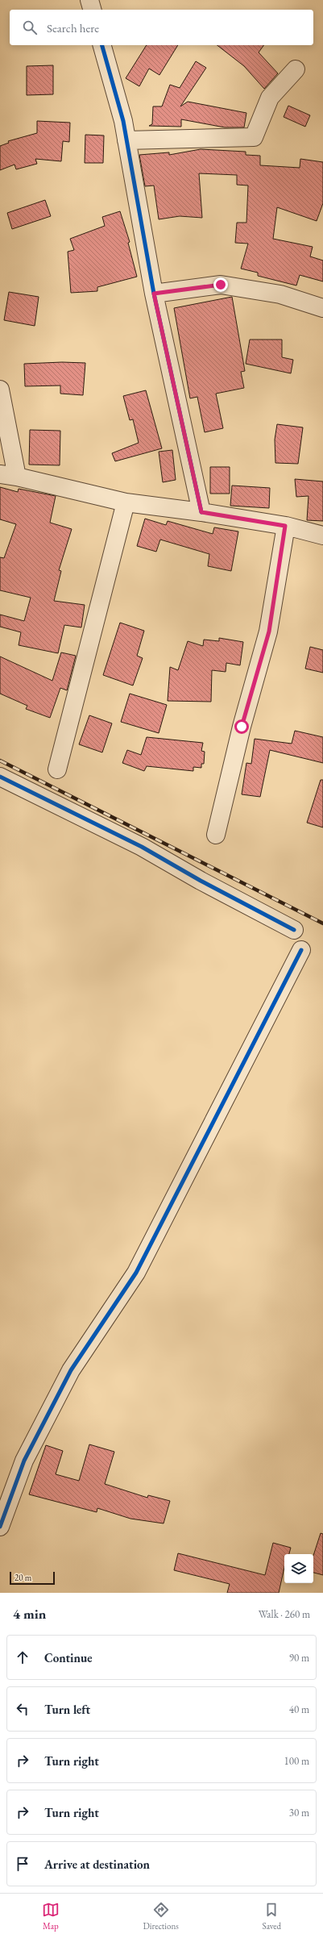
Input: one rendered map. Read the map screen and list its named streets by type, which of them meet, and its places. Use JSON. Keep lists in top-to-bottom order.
{
  "scale_bar": "20 m",
  "page": {
    "search": "Search here",
    "scale": "20 m",
    "heading": ["4 min", "Walk · 260 m"],
    "list": [
      ["Continue", "90 m"],
      ["Turn left", "40 m"],
      ["Turn right", "100 m"],
      ["Turn right", "30 m"],
      "Arrive at destination"
    ],
    "nav": ["Map", "Directions", "Saved"]
  }
}
